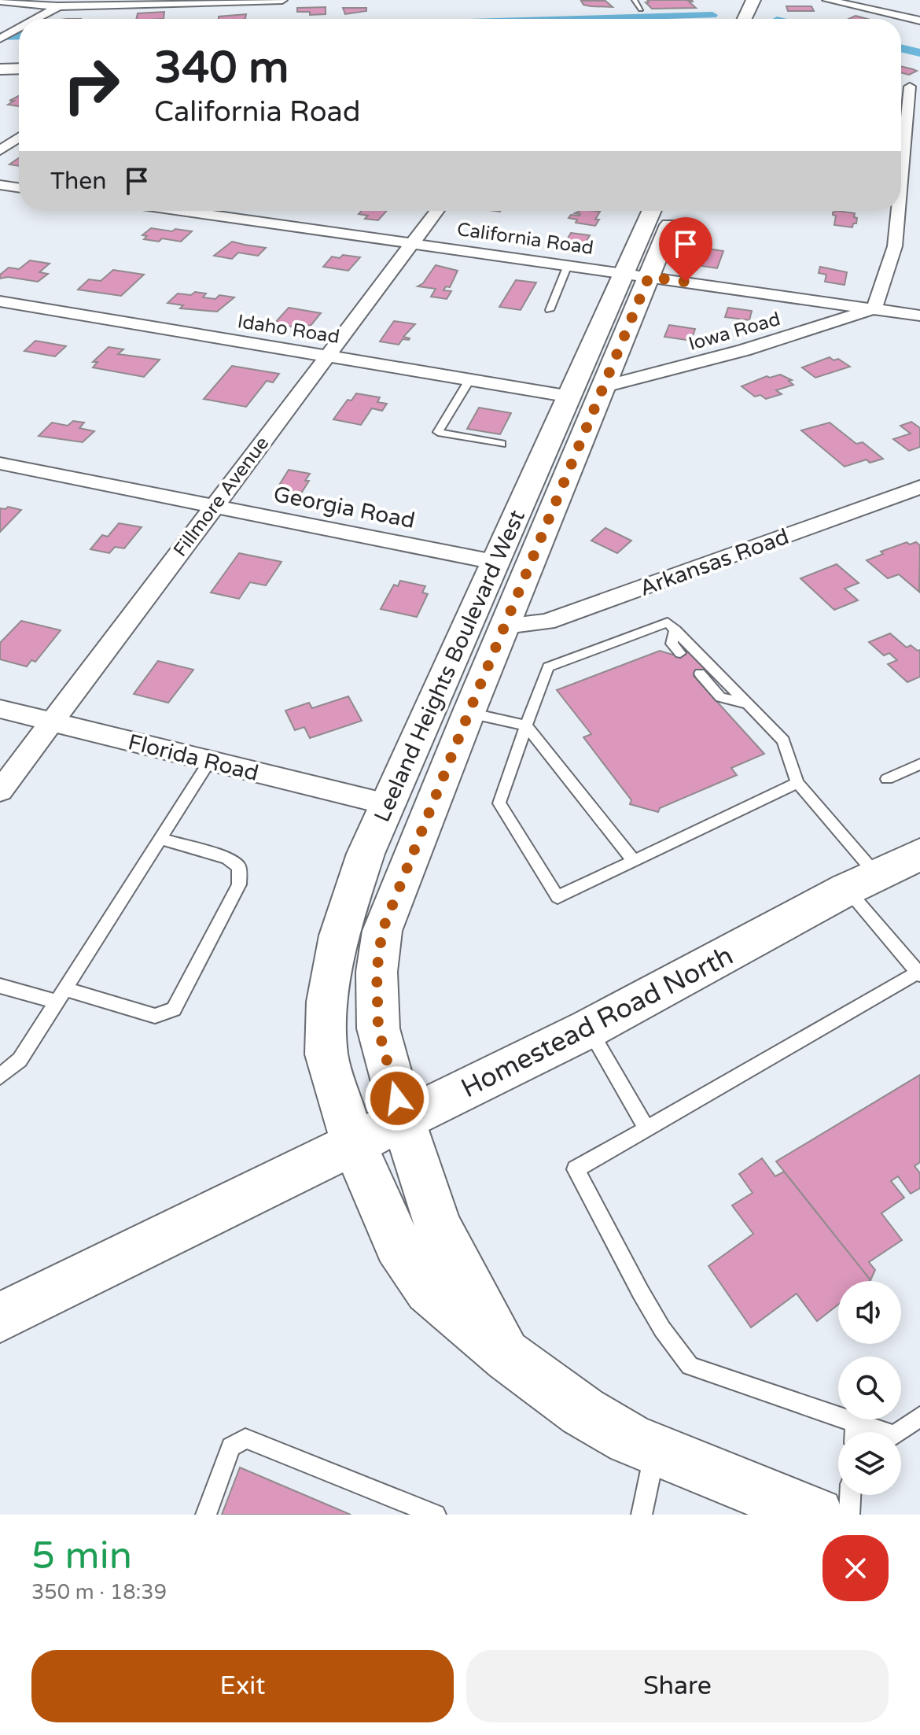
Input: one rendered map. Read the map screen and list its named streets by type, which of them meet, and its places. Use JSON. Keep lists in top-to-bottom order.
{
  "streets": {
    "main road": ["Leeland Heights Boulevard West", "Homestead Road North"],
    "street": [
      "California Road",
      "Idaho Road",
      "Iowa Road",
      "Fillmore Avenue",
      "Georgia Road",
      "Arkansas Road",
      "Florida Road"
    ]
  },
  "crossings": [
    ["California Road", "Iowa Road"],
    ["California Road", "Fillmore Avenue"],
    ["California Road", "Leeland Heights Boulevard West"],
    ["Idaho Road", "Fillmore Avenue"],
    ["Idaho Road", "Leeland Heights Boulevard West"],
    ["Iowa Road", "Leeland Heights Boulevard West"],
    ["Fillmore Avenue", "Georgia Road"],
    ["Fillmore Avenue", "Florida Road"],
    ["Georgia Road", "Leeland Heights Boulevard West"],
    ["Arkansas Road", "Leeland Heights Boulevard West"],
    ["Leeland Heights Boulevard West", "Florida Road"],
    ["Leeland Heights Boulevard West", "Homestead Road North"]
  ],
  "page": {
    "turn": ["340 m", "California Road"],
    "then": "Then",
    "heading": ["5 min", "350 m · 18:39"],
    "buttons": ["Exit", "Share"]
  }
}
